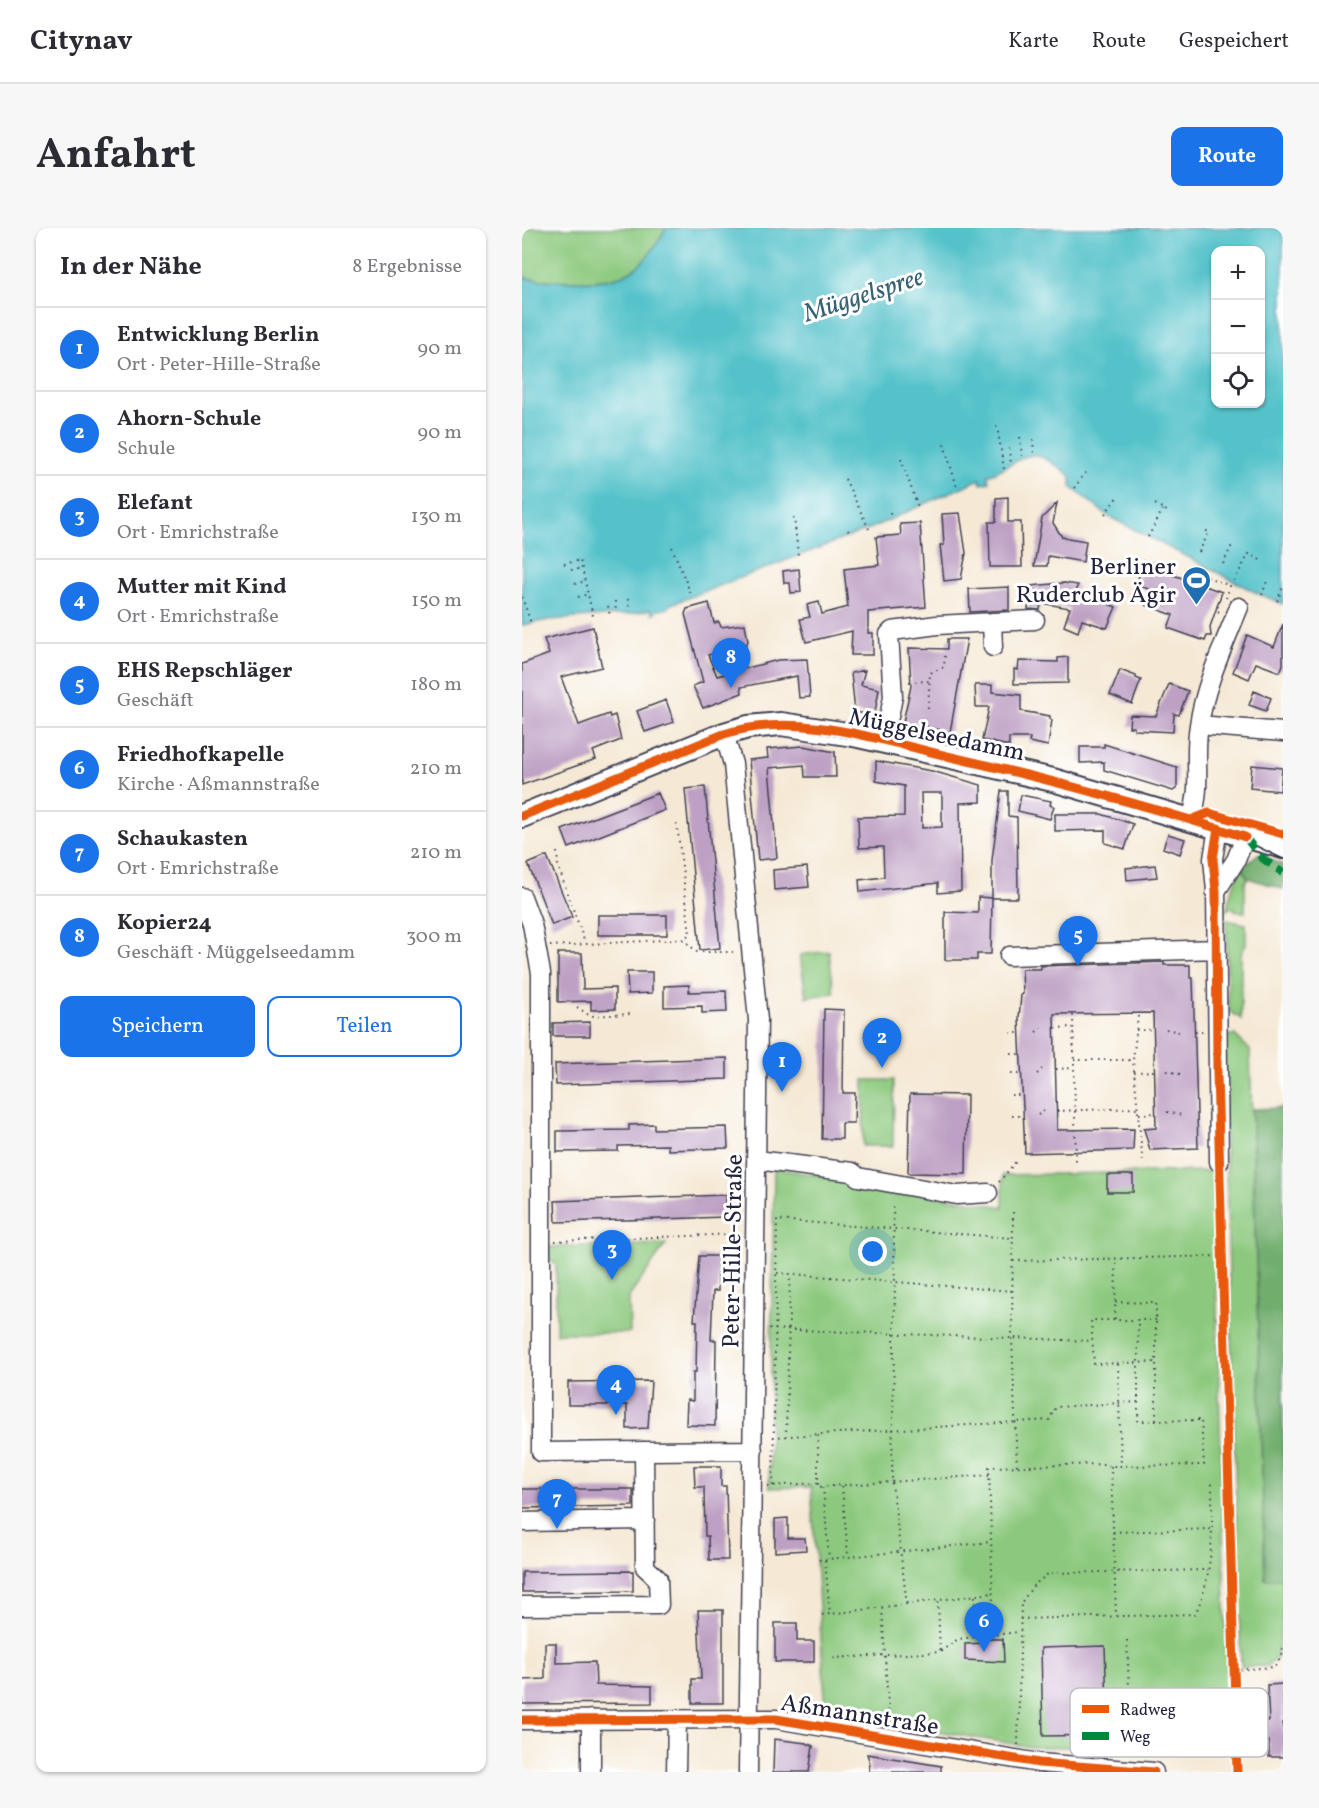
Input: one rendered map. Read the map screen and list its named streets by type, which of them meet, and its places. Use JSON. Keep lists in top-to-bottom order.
{
  "streets": {
    "main road": ["Müggelseedamm"],
    "street": ["Peter-Hille-Straße", "Aßmannstraße"]
  },
  "crossings": [
    ["Müggelseedamm", "Peter-Hille-Straße"],
    ["Peter-Hille-Straße", "Aßmannstraße"]
  ],
  "water": ["Müggelspree"],
  "places": {
    "sports": ["Berliner Ruderclub Ägir"]
  },
  "legend": ["Radweg", "Weg"],
  "page": {
    "header": "Citynav",
    "nav": ["Karte", "Route", "Gespeichert"],
    "title": "Anfahrt",
    "buttons": [
      "Route",
      ["Speichern", "Teilen"]
    ],
    "heading": ["In der Nähe", "8 Ergebnisse"],
    "map_buttons": ["+", "−"],
    "list": [
      {
        "mark": "1",
        "name": "Entwicklung Berlin",
        "note": "Ort · Peter-Hille-Straße",
        "value": "90 m"
      },
      {
        "mark": "2",
        "name": "Ahorn-Schule",
        "note": "Schule",
        "value": "90 m"
      },
      {
        "mark": "3",
        "name": "Elefant",
        "note": "Ort · Emrichstraße",
        "value": "130 m"
      },
      {
        "mark": "4",
        "name": "Mutter mit Kind",
        "note": "Ort · Emrichstraße",
        "value": "150 m"
      },
      {
        "mark": "5",
        "name": "EHS Repschläger",
        "note": "Geschäft",
        "value": "180 m"
      },
      {
        "mark": "6",
        "name": "Friedhofkapelle",
        "note": "Kirche · Aßmannstraße",
        "value": "210 m"
      },
      {
        "mark": "7",
        "name": "Schaukasten",
        "note": "Ort · Emrichstraße",
        "value": "210 m"
      },
      {
        "mark": "8",
        "name": "Kopier24",
        "note": "Geschäft · Müggelseedamm",
        "value": "300 m"
      }
    ],
    "pins": [
      "8",
      "5",
      "2",
      "1",
      "3",
      "4",
      "7",
      "6"
    ]
  }
}
